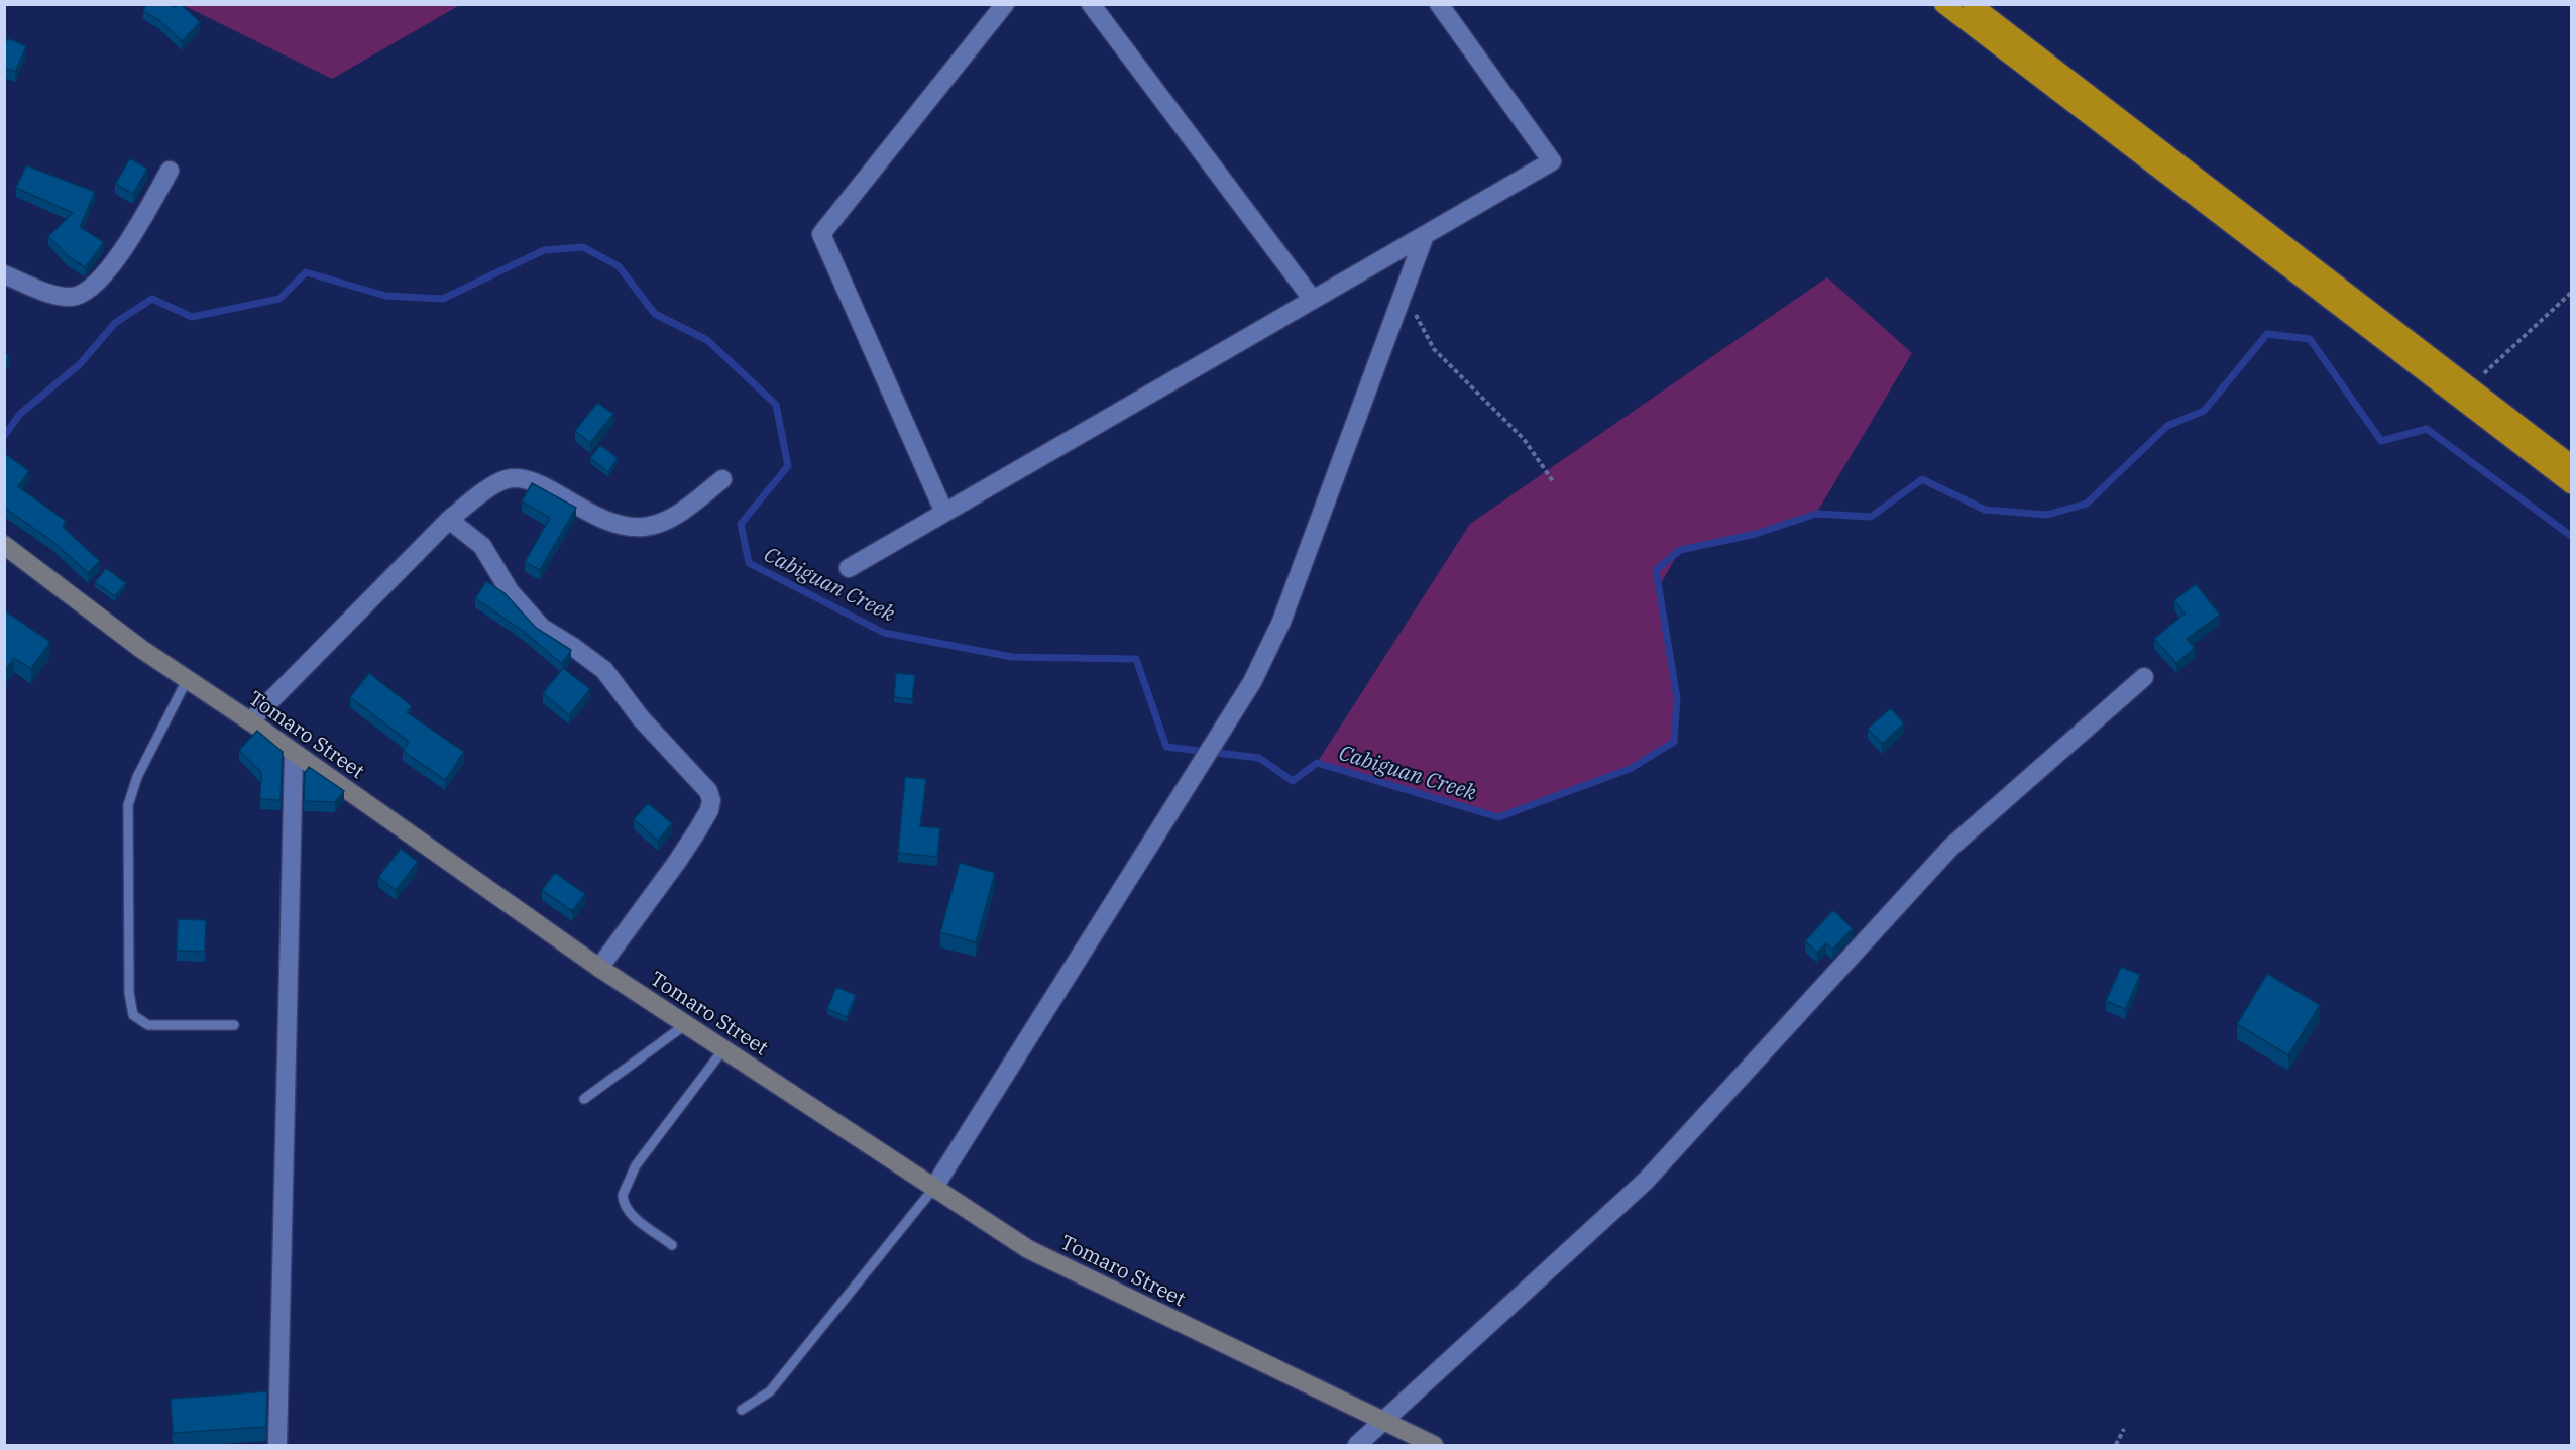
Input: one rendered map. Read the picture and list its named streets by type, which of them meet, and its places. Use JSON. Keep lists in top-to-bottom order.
{
  "streets": {
    "street": ["Tomaro Street"]
  },
  "water": ["Cabiguan Creek"]
}
